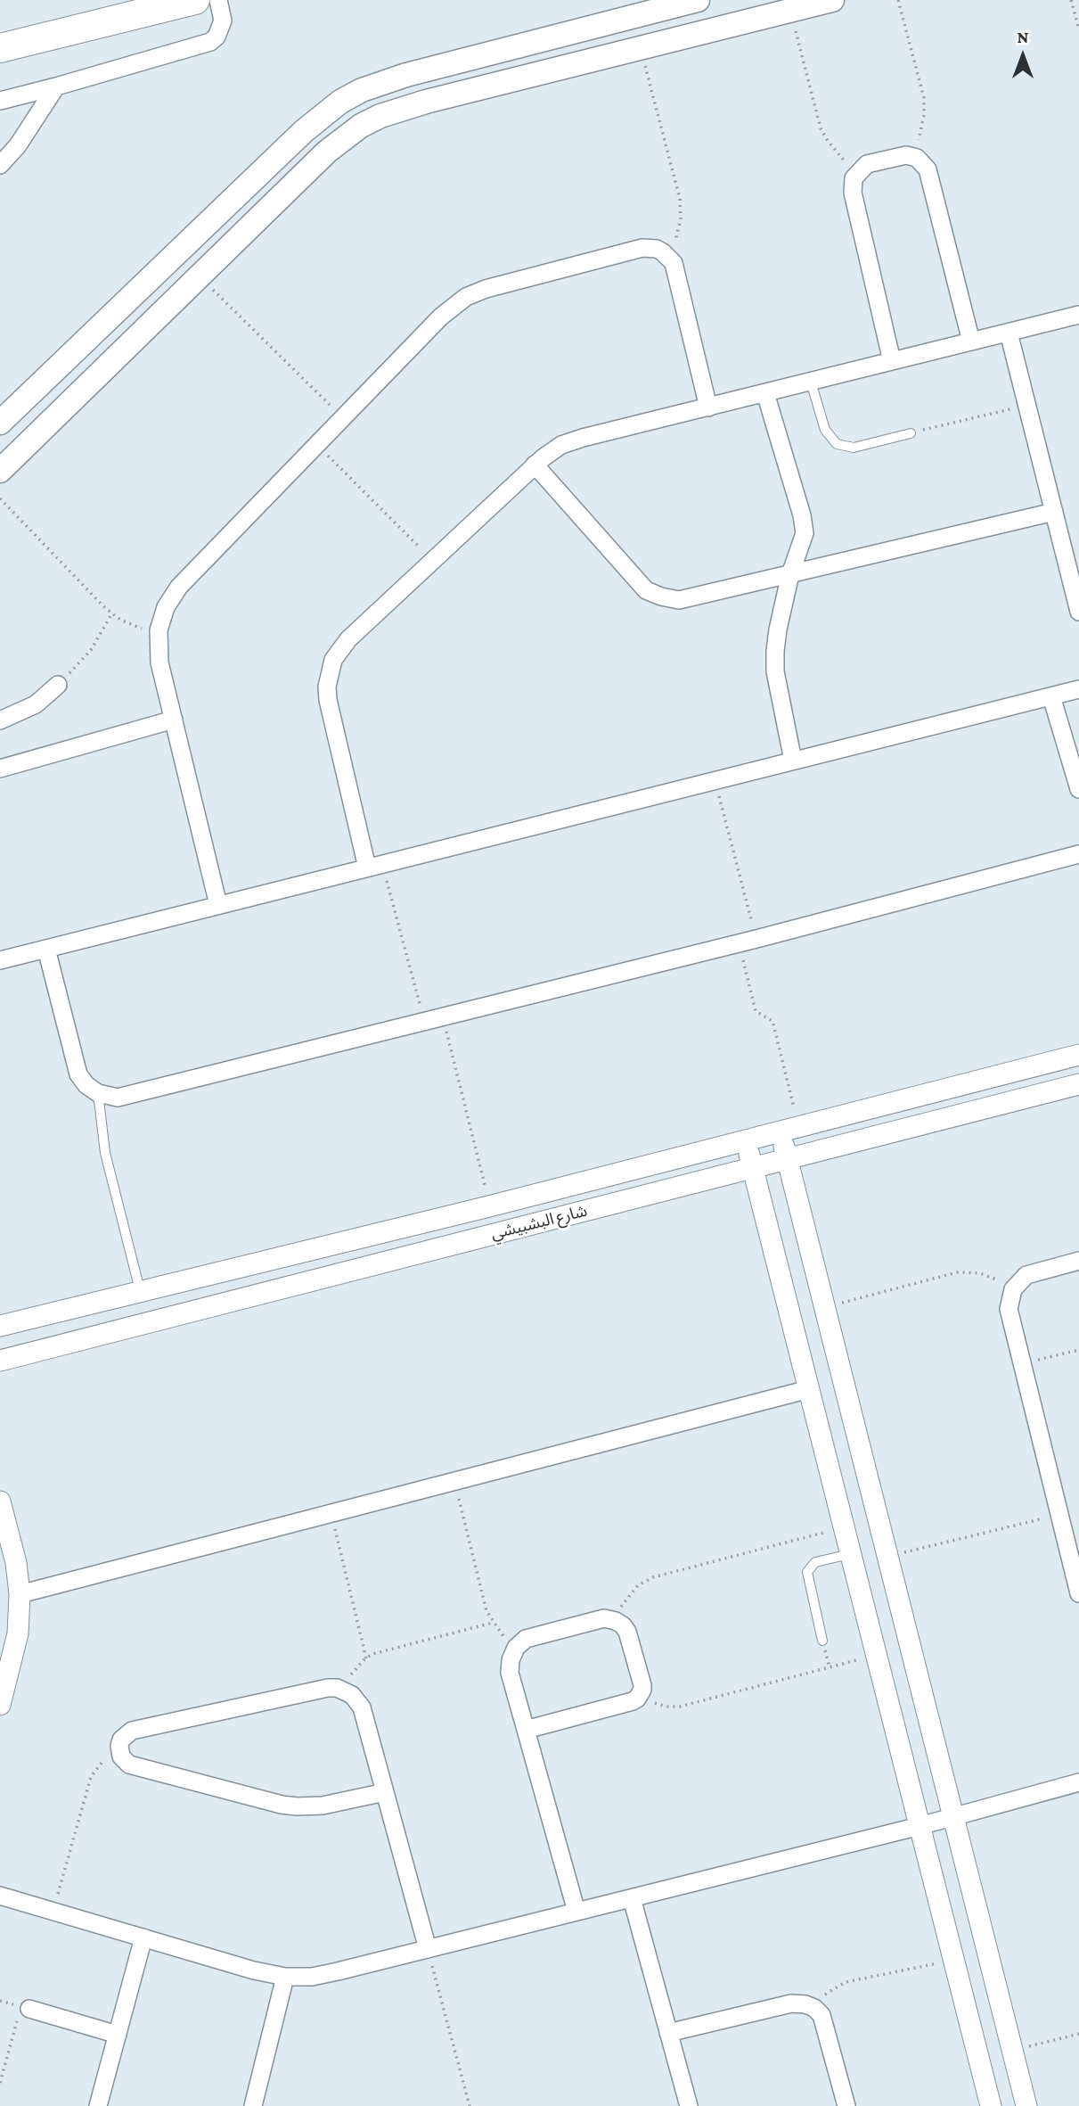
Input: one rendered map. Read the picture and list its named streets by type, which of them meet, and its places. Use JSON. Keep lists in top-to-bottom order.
{
  "streets": {
    "street": ["شارع البشبيشي"]
  },
  "north": "top"
}
